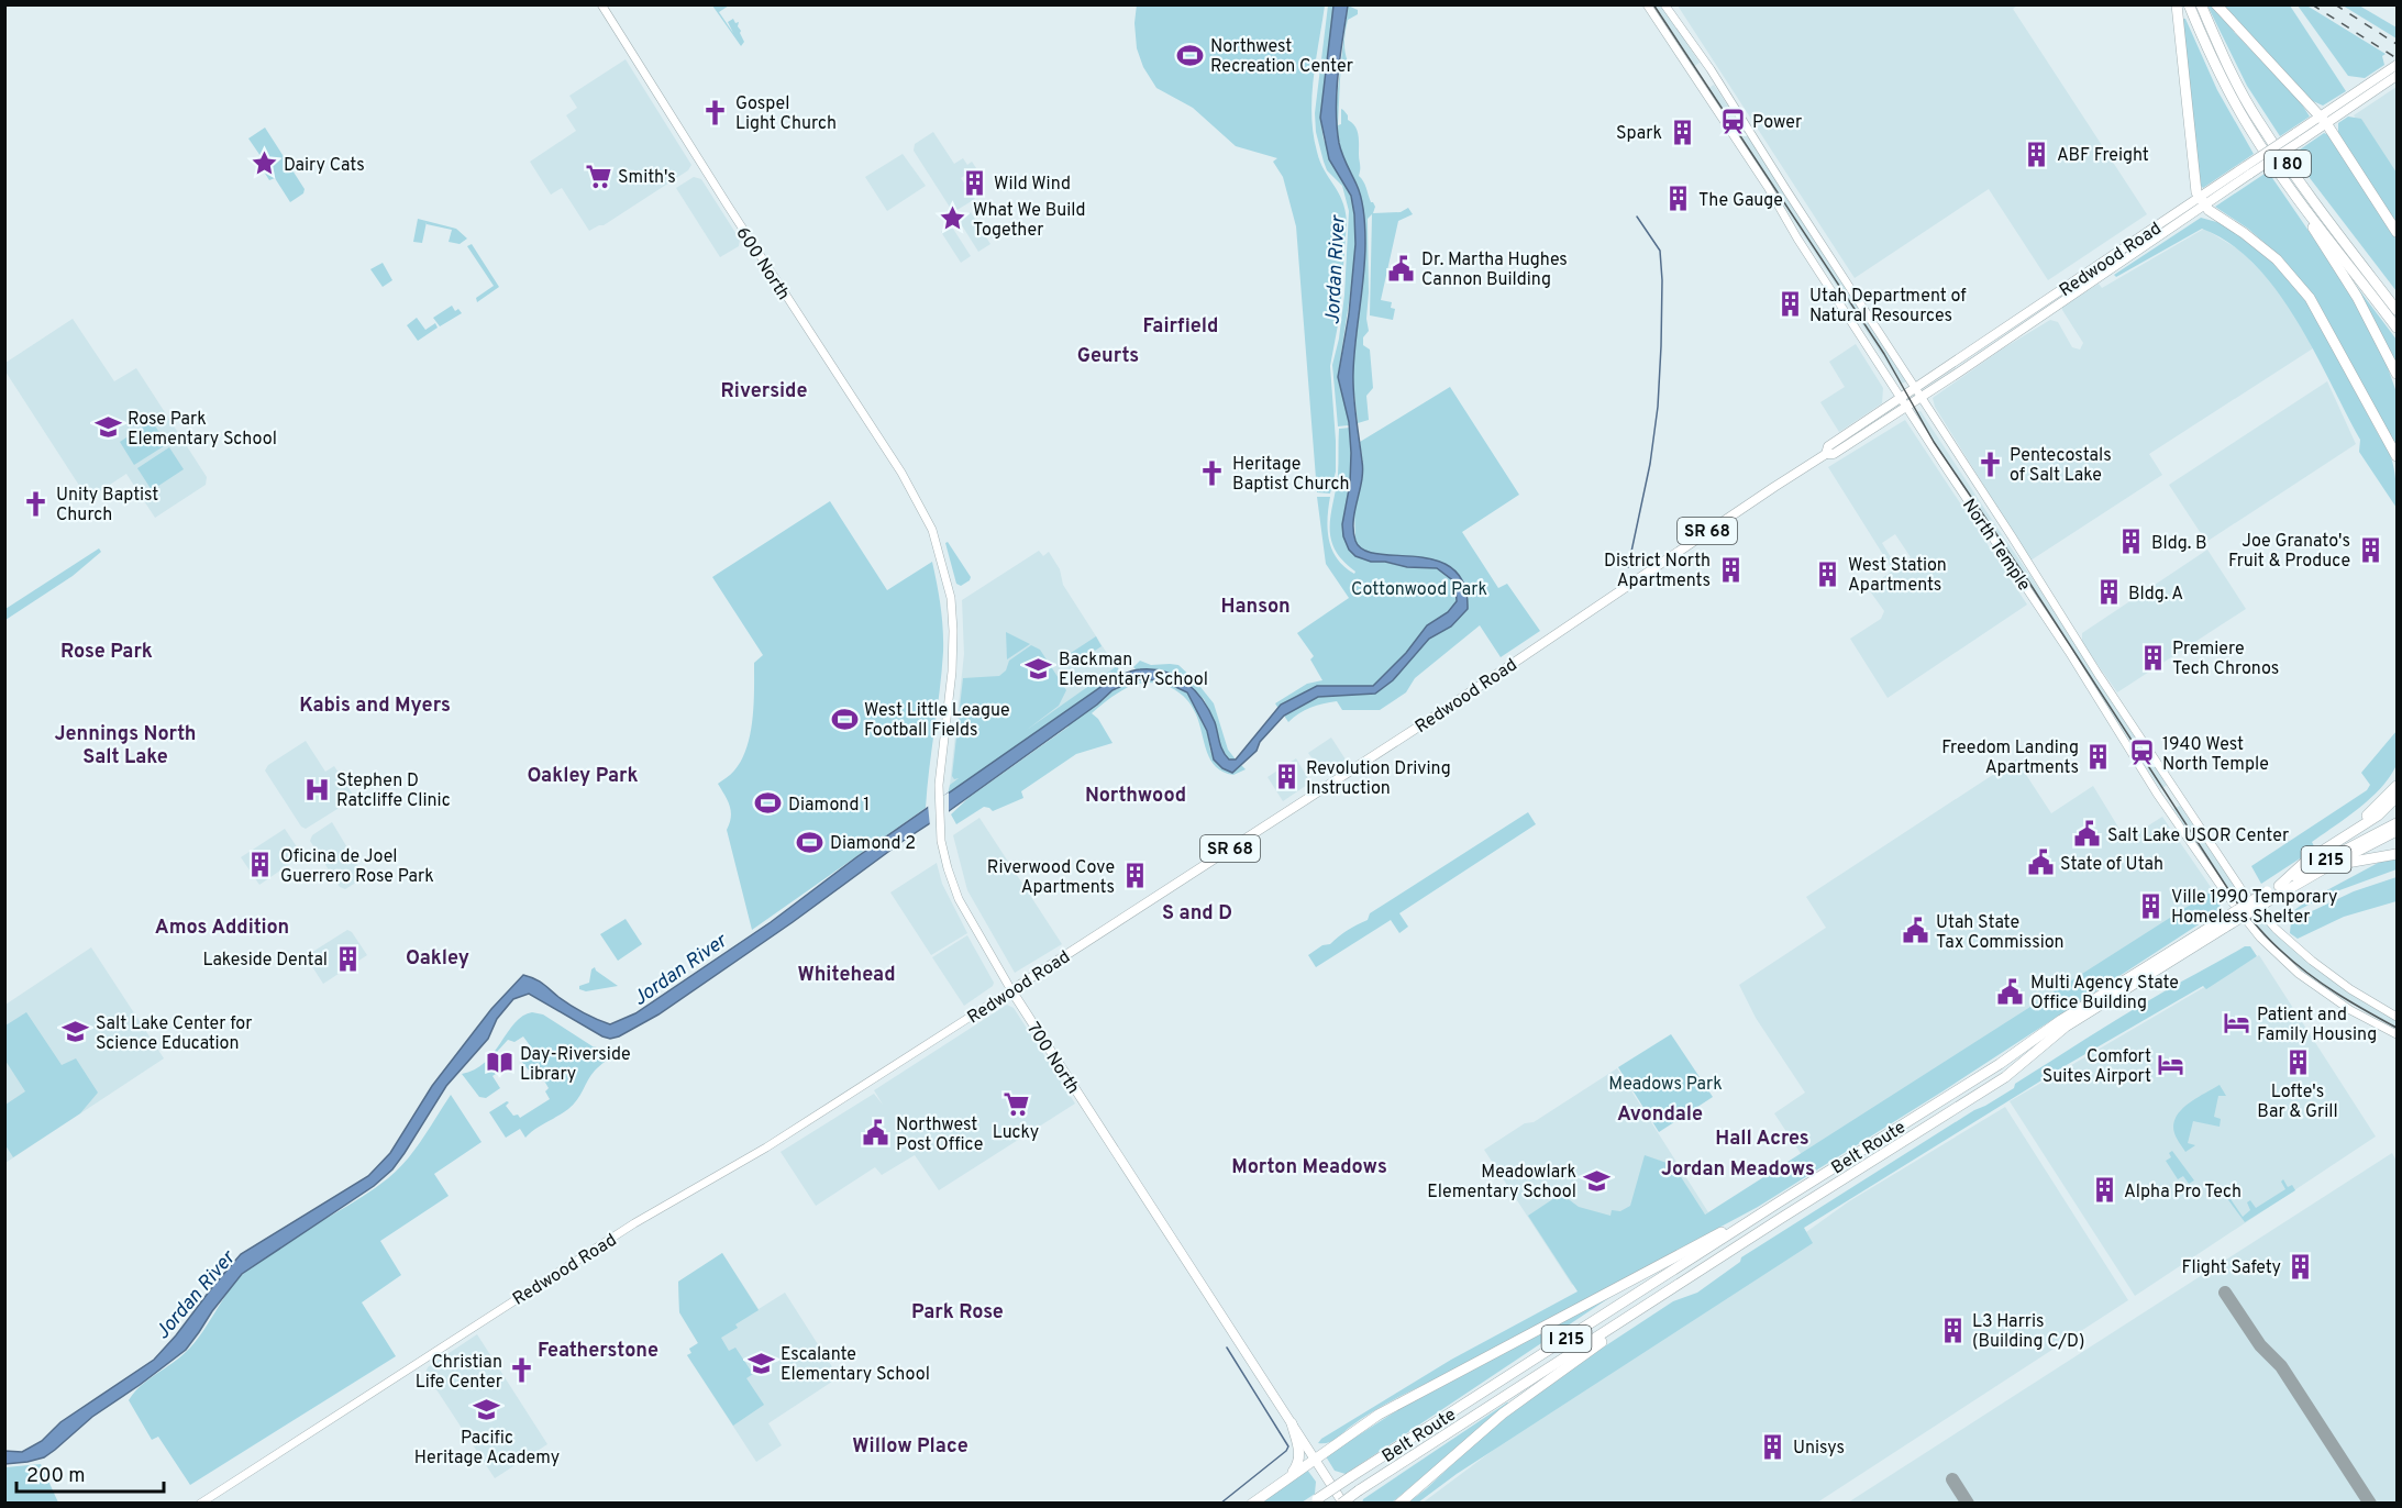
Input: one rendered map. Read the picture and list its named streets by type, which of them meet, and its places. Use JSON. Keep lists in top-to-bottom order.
{
  "streets": {
    "highway": ["I 80", "I 215", "Belt Route"],
    "main road": [
      "Redwood Road",
      "600 North",
      "SR 68",
      "North Temple",
      "700 North"
    ]
  },
  "crossings": [
    ["Redwood Road", "North Temple"],
    ["Redwood Road", "700 North"],
    ["600 North", "700 North"],
    ["700 North", "Belt Route"]
  ],
  "districts": [
    "Fairfield",
    "Geurts",
    "Riverside",
    "Hanson",
    "Rose Park",
    "Kabis and Myers",
    "Jennings North Salt Lake",
    "Oakley Park",
    "Northwood",
    "S and D",
    "Amos Addition",
    "Oakley",
    "Whitehead",
    "Avondale",
    "Hall Acres",
    "Morton Meadows",
    "Jordan Meadows",
    "Park Rose",
    "Featherstone",
    "Willow Place"
  ],
  "water": ["Jordan River"],
  "parks": ["Cottonwood Park", "Meadows Park"],
  "places": {
    "sports": [
      "Northwest Recreation Center",
      "West Little League Football Fields",
      "Diamond 1",
      "Diamond 2"
    ],
    "church": [
      "Gospel Light Church",
      "Pentecostals of Salt Lake",
      "Heritage Baptist Church",
      "Unity Baptist Church",
      "Christian Life Center"
    ],
    "station": ["Power", "1940 West North Temple"],
    "building": [
      "Spark",
      "ABF Freight",
      "Wild Wind",
      "The Gauge",
      "Utah Department of Natural Resources",
      "Bldg. B",
      "Joe Granato's Fruit & Produce",
      "District North Apartments",
      "West Station Apartments",
      "Bldg. A",
      "Premiere Tech Chronos",
      "Freedom Landing Apartments",
      "Revolution Driving Instruction",
      "Oficina de Joel Guerrero Rose Park",
      "Riverwood Cove Apartments",
      "Ville 1990 Temporary Homeless Shelter",
      "Lakeside Dental",
      "Lofte's Bar & Grill",
      "Alpha Pro Tech",
      "Flight Safety",
      "L3 Harris (Building C/D)",
      "Unisys"
    ],
    "place": ["Dairy Cats", "What We Build Together"],
    "supermarket": ["Smith's", "Lucky"],
    "public building": [
      "Dr. Martha Hughes Cannon Building",
      "Salt Lake USOR Center",
      "State of Utah",
      "Utah State Tax Commission",
      "Multi Agency State Office Building",
      "Northwest Post Office"
    ],
    "school or university": [
      "Rose Park Elementary School",
      "Backman Elementary School",
      "Salt Lake Center for Science Education",
      "Meadowlark Elementary School",
      "Escalante Elementary School",
      "Pacific Heritage Academy"
    ],
    "hospital": ["Stephen D Ratcliffe Clinic"],
    "hotel": ["Patient and Family Housing", "Comfort Suites Airport"],
    "library": ["Day-Riverside Library"]
  },
  "scale_bar": "200 m"
}
